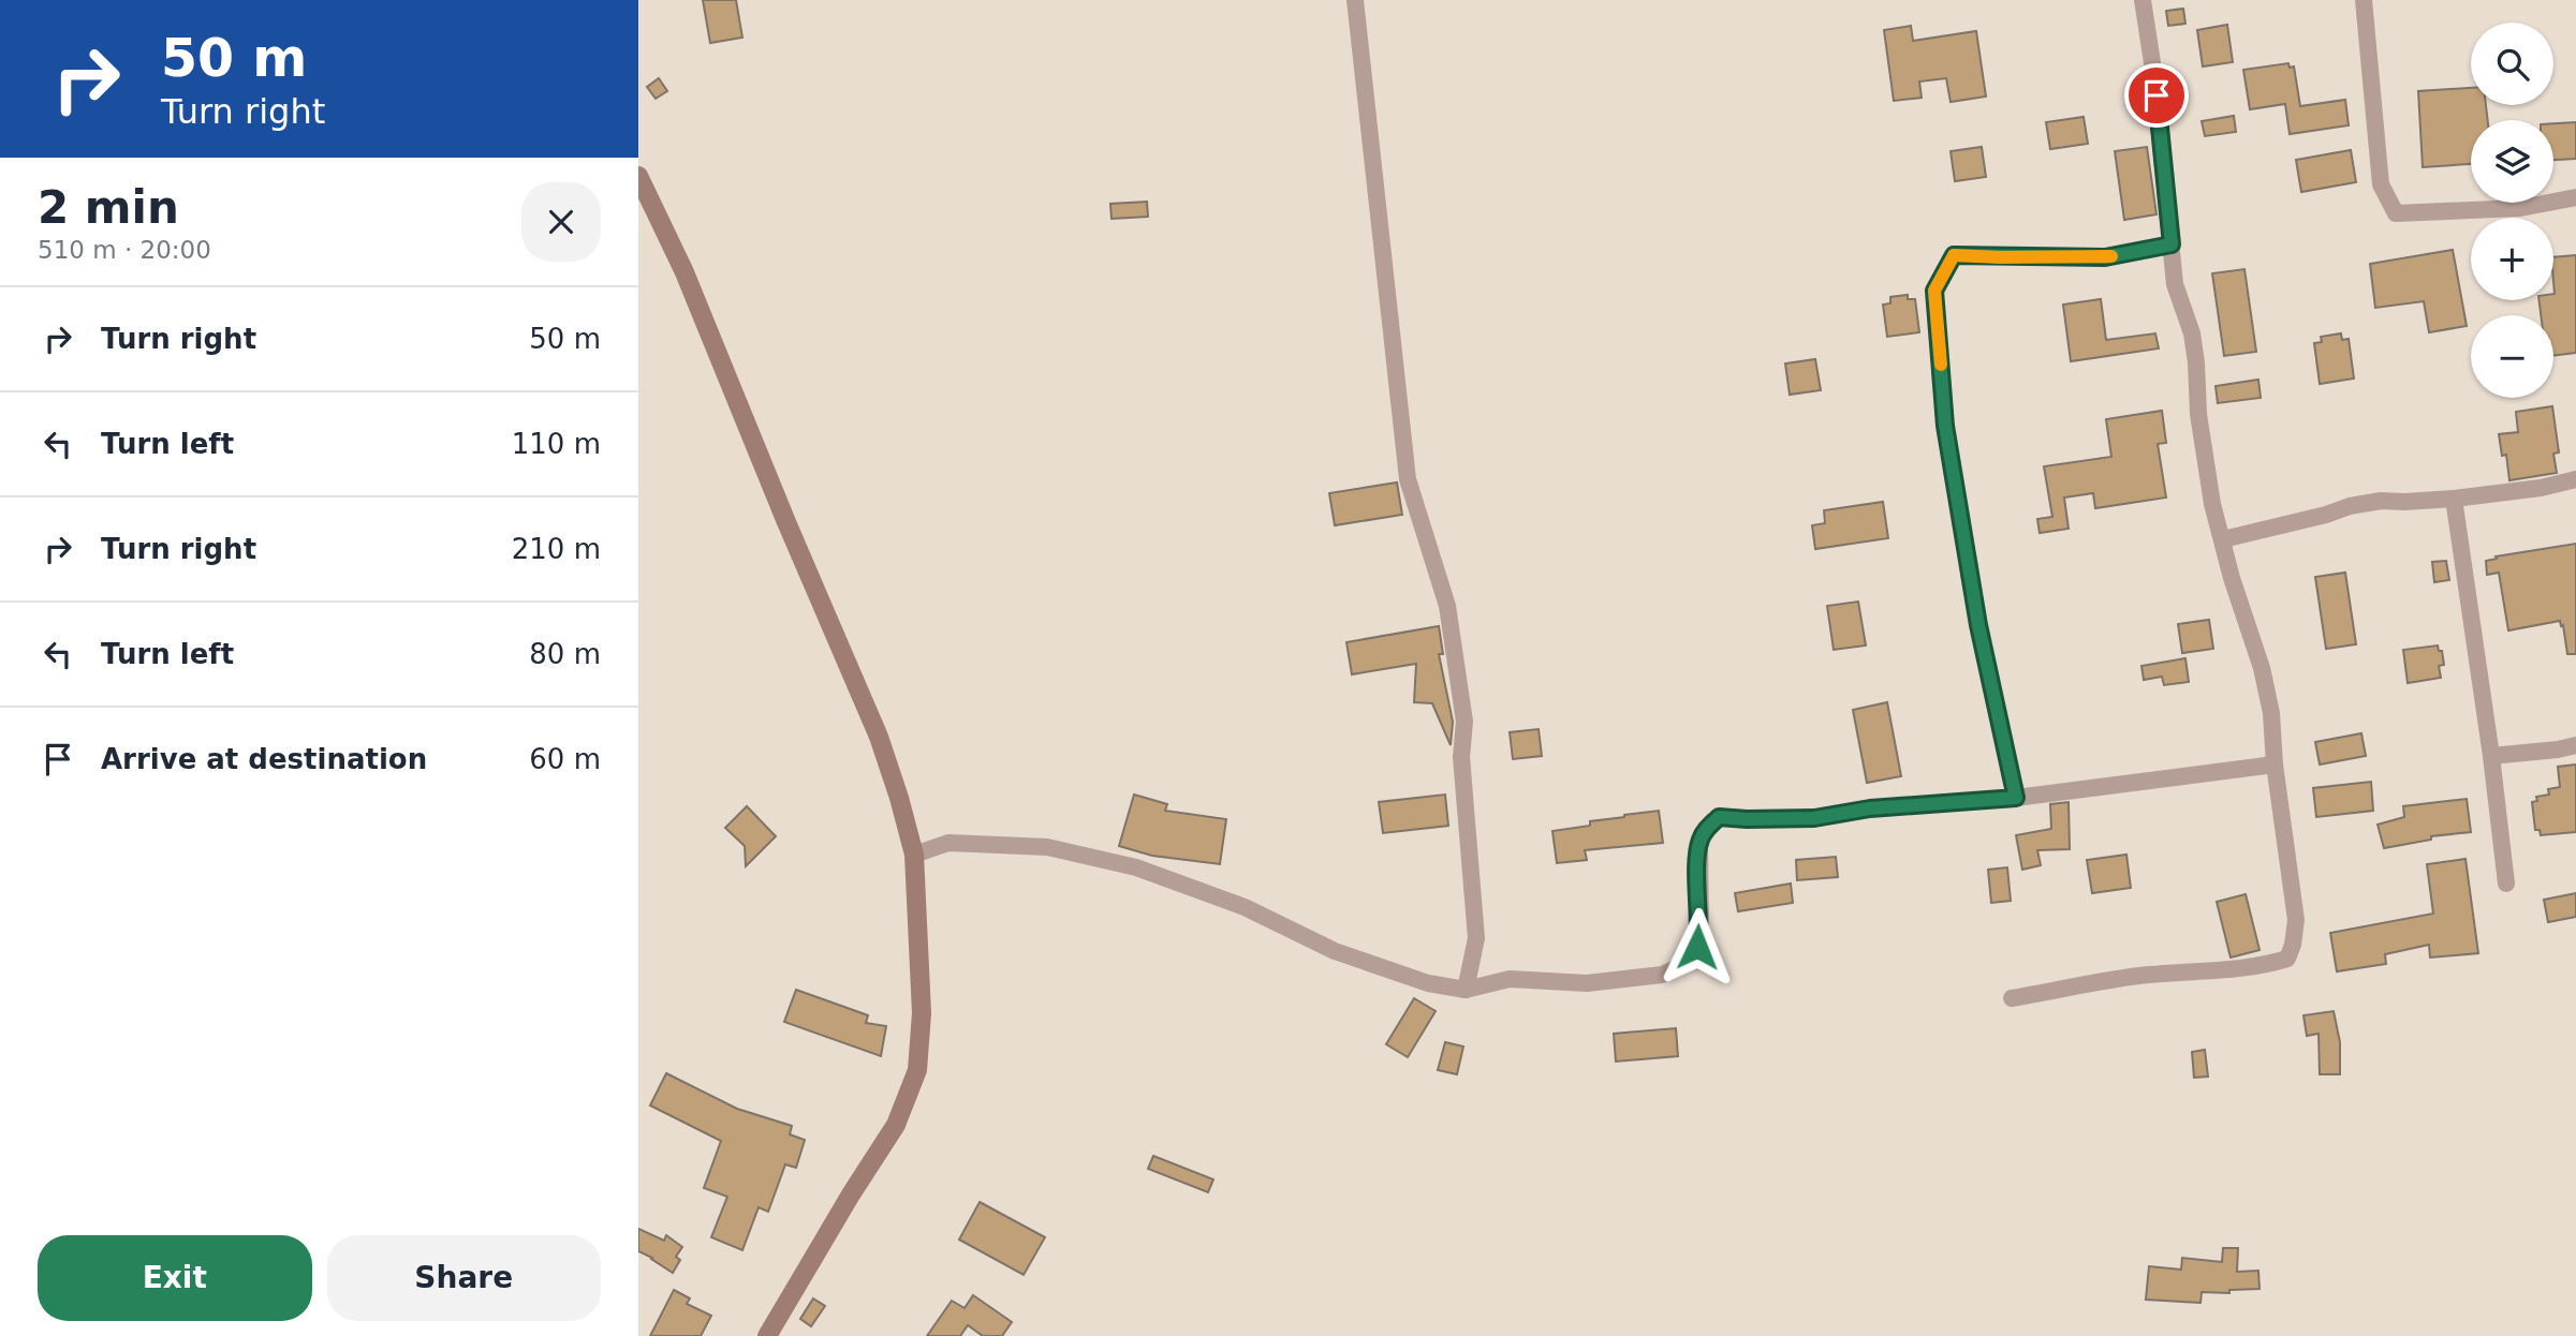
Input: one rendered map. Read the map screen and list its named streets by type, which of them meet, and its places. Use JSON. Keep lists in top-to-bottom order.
{
  "page": {
    "turn": ["50 m", "Turn right"],
    "map_buttons": ["+", "−"],
    "heading": ["2 min", "510 m · 20:00"],
    "list": [
      {
        "name": "Turn right",
        "value": "50 m"
      },
      {
        "name": "Turn left",
        "value": "110 m"
      },
      {
        "name": "Turn right",
        "value": "210 m"
      },
      {
        "name": "Turn left",
        "value": "80 m"
      },
      {
        "name": "Arrive at destination",
        "value": "60 m"
      }
    ],
    "buttons": ["Exit", "Share"]
  }
}
